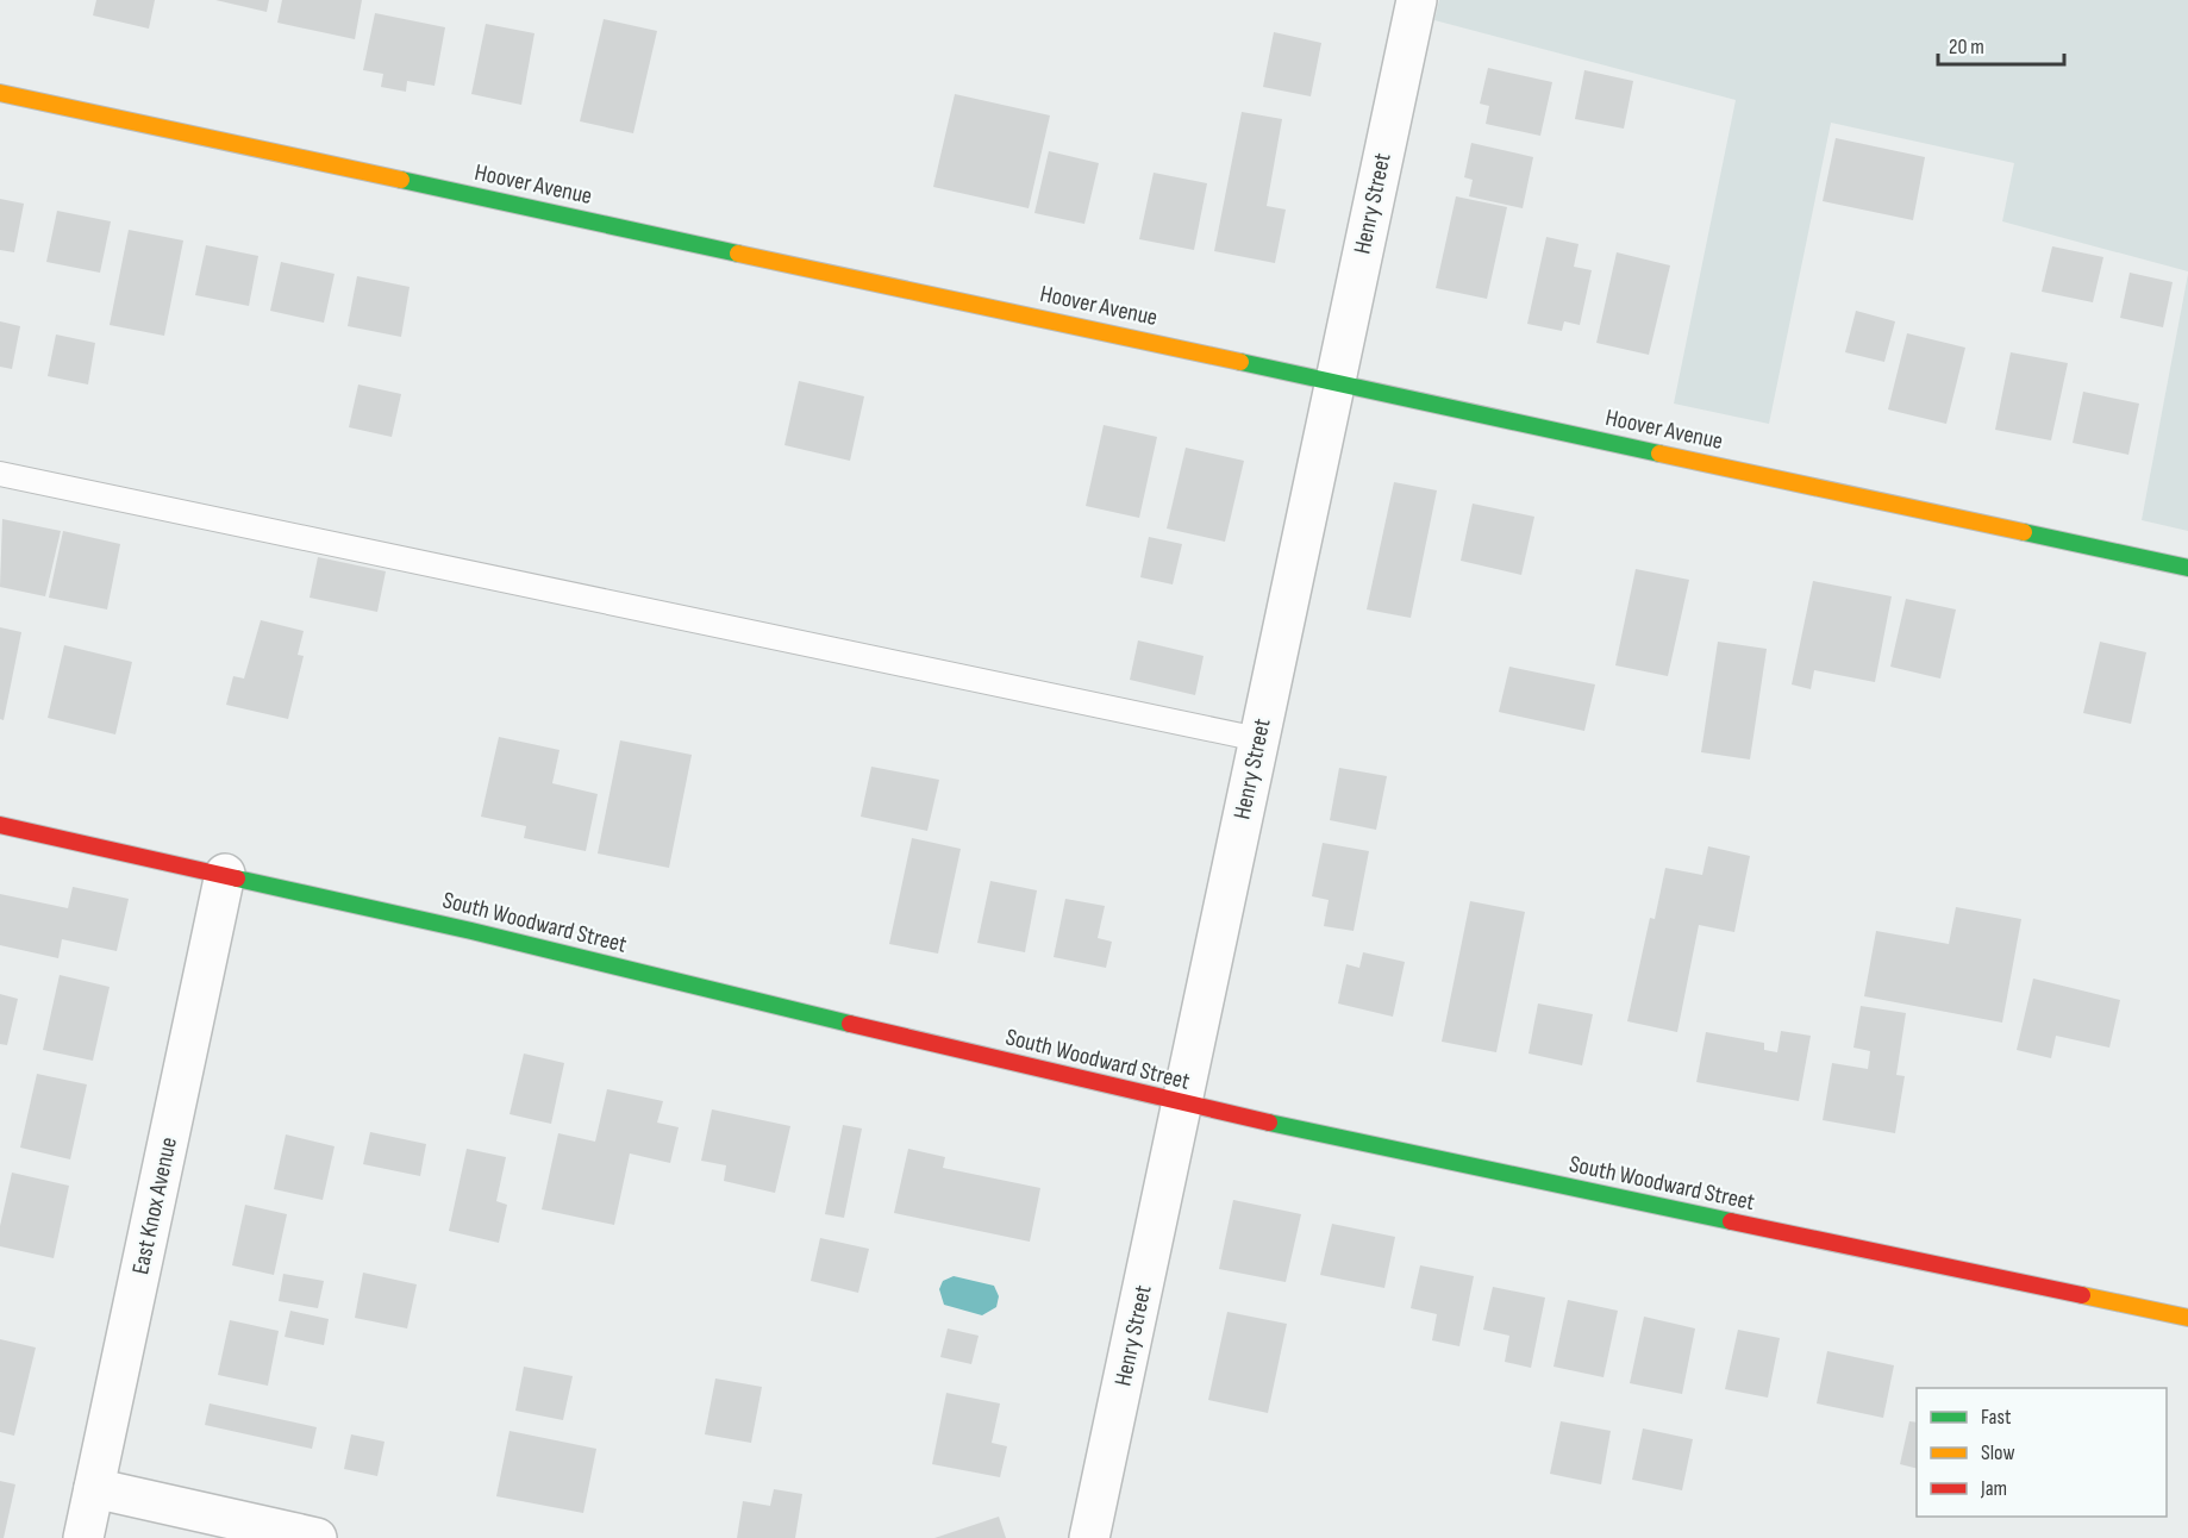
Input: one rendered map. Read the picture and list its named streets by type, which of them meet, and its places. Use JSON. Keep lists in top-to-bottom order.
{
  "streets": {
    "street": [
      "Hoover Avenue",
      "Henry Street",
      "South Woodward Street",
      "East Knox Avenue"
    ]
  },
  "crossings": [
    ["Hoover Avenue", "Henry Street"],
    ["Henry Street", "South Woodward Street"],
    ["South Woodward Street", "East Knox Avenue"]
  ],
  "legend": ["Fast", "Slow", "Jam"],
  "scale_bar": "20 m"
}
